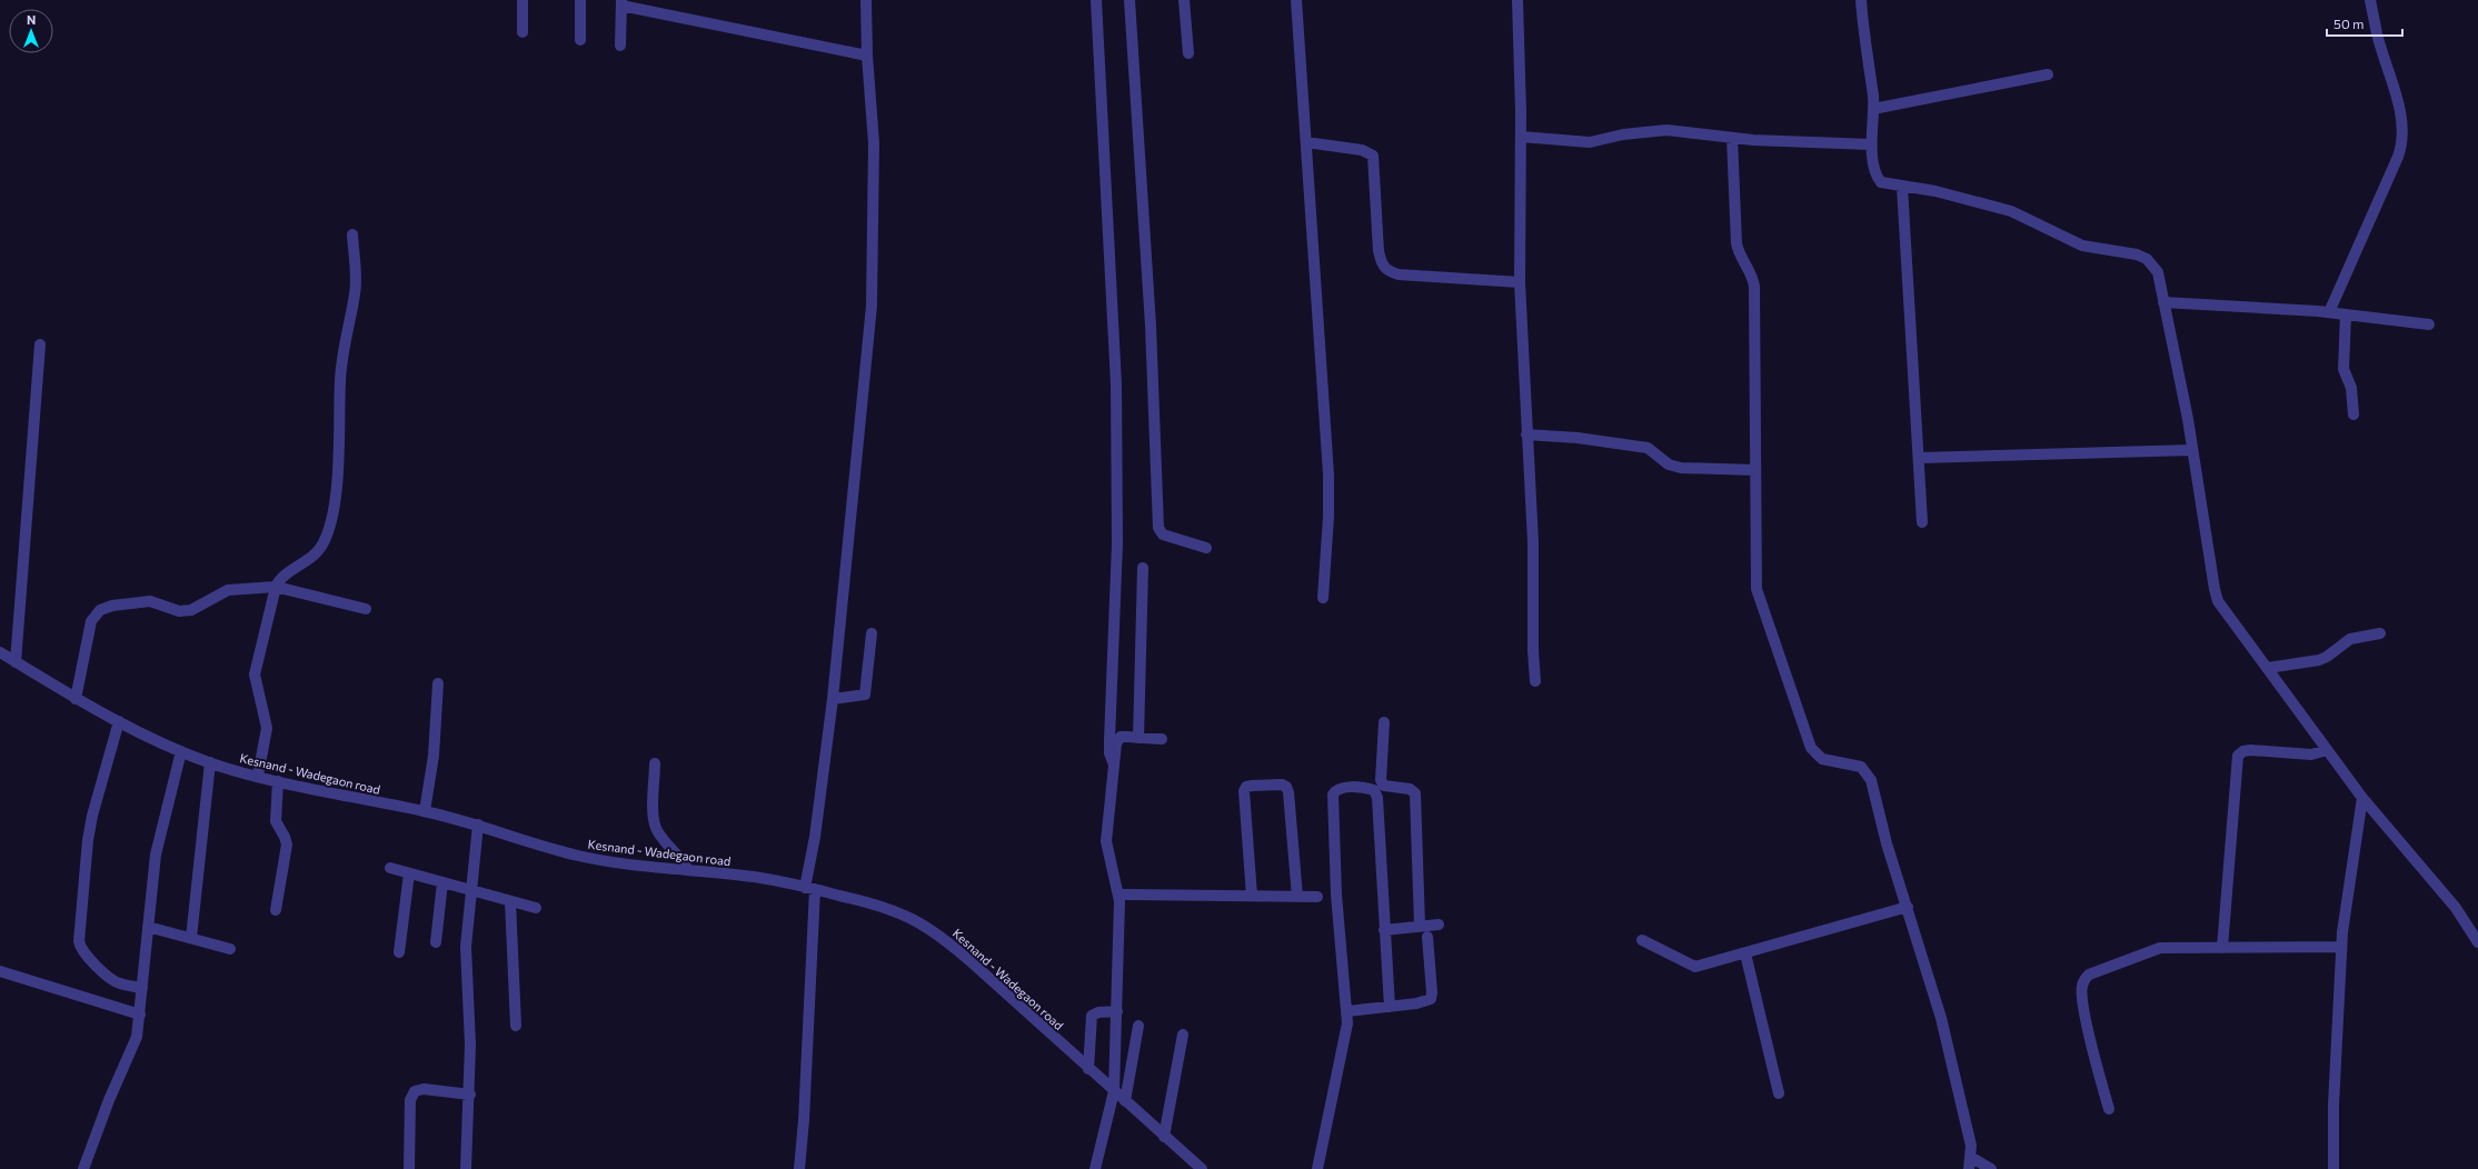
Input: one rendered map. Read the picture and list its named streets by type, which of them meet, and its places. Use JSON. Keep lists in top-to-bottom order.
{
  "streets": {
    "street": ["Kesnand - Wadegaon road"]
  },
  "scale_bar": "50 m",
  "north": "top"
}
